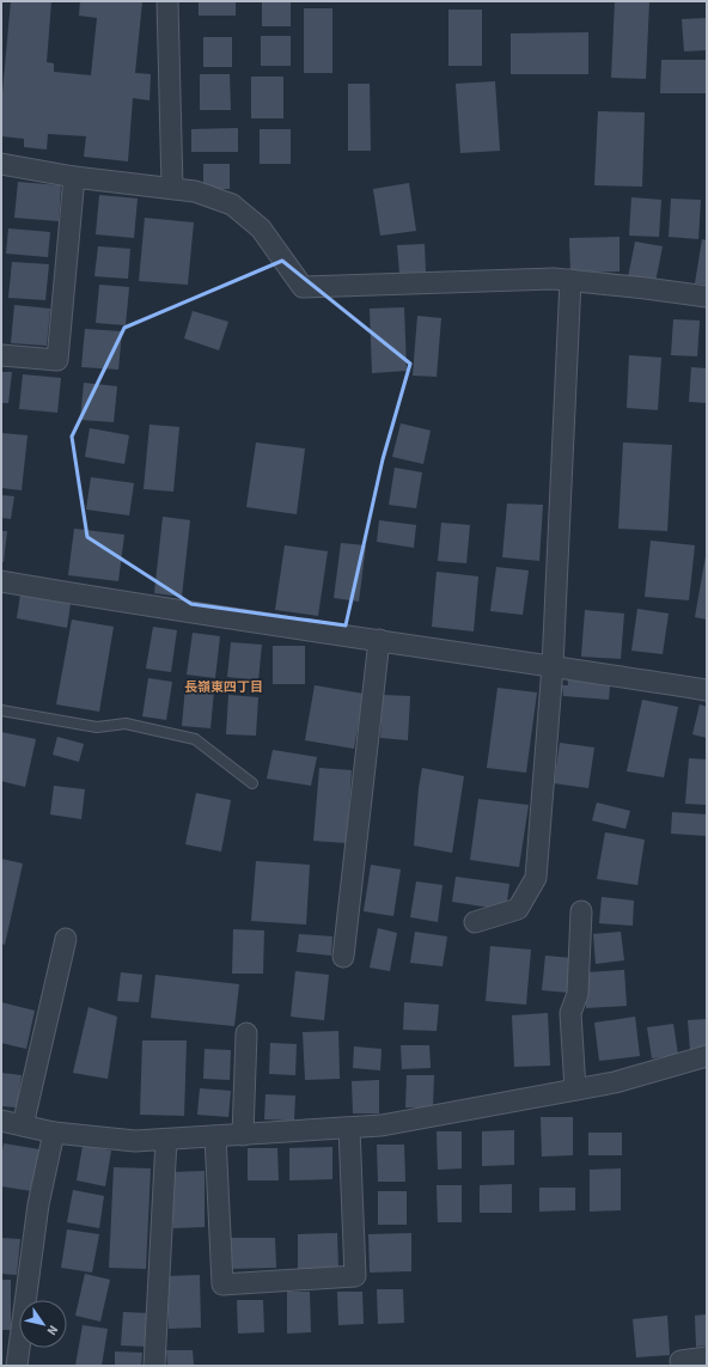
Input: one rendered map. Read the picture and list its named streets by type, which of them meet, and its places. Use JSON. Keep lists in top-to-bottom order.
{
  "districts": ["長嶺東四丁目"],
  "north": "bottom right"
}
